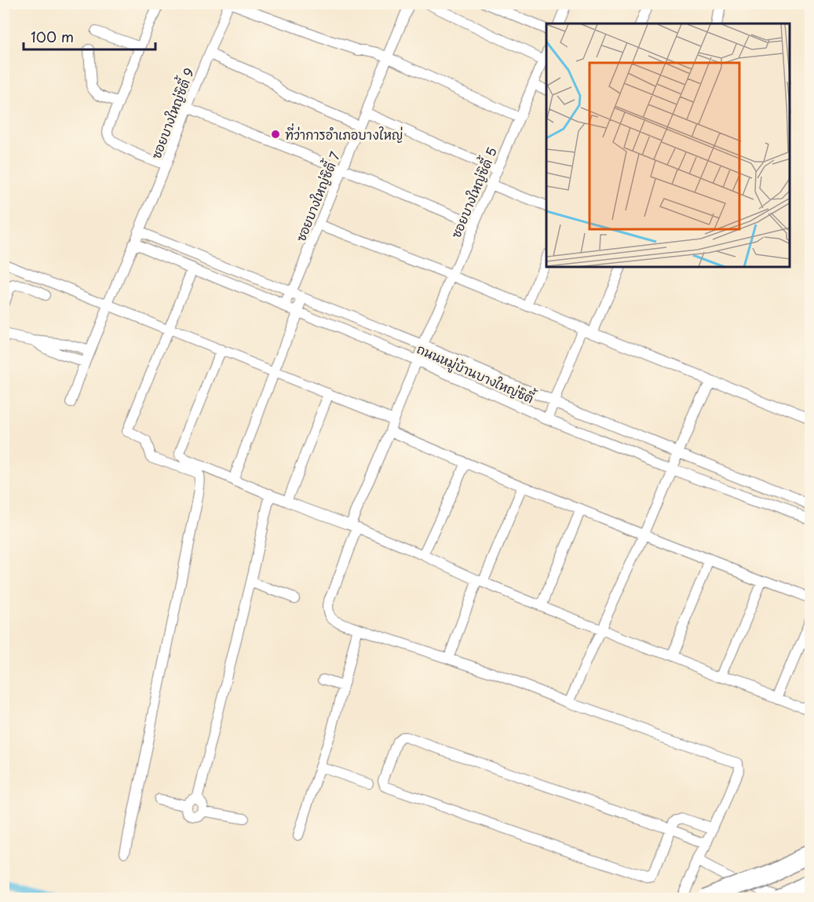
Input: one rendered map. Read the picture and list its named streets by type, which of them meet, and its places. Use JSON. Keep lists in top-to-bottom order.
{
  "streets": {
    "street": [
      "ซอยบางใหญ่ซิตี้ 9",
      "ซอยบางใหญ่ซิตี้ 5",
      "ซอยบางใหญ่ซิตี้ 7",
      "ถนนหมู่บ้านบางใหญ่ซิตี้"
    ]
  },
  "crossings": [
    ["ซอยบางใหญ่ซิตี้ 9", "ถนนหมู่บ้านบางใหญ่ซิตี้"],
    ["ซอยบางใหญ่ซิตี้ 5", "ถนนหมู่บ้านบางใหญ่ซิตี้"],
    ["ซอยบางใหญ่ซิตี้ 7", "ถนนหมู่บ้านบางใหญ่ซิตี้"]
  ],
  "places": ["ที่ว่าการอำเภอบางใหญ่"],
  "scale_bar": "100 m"
}
